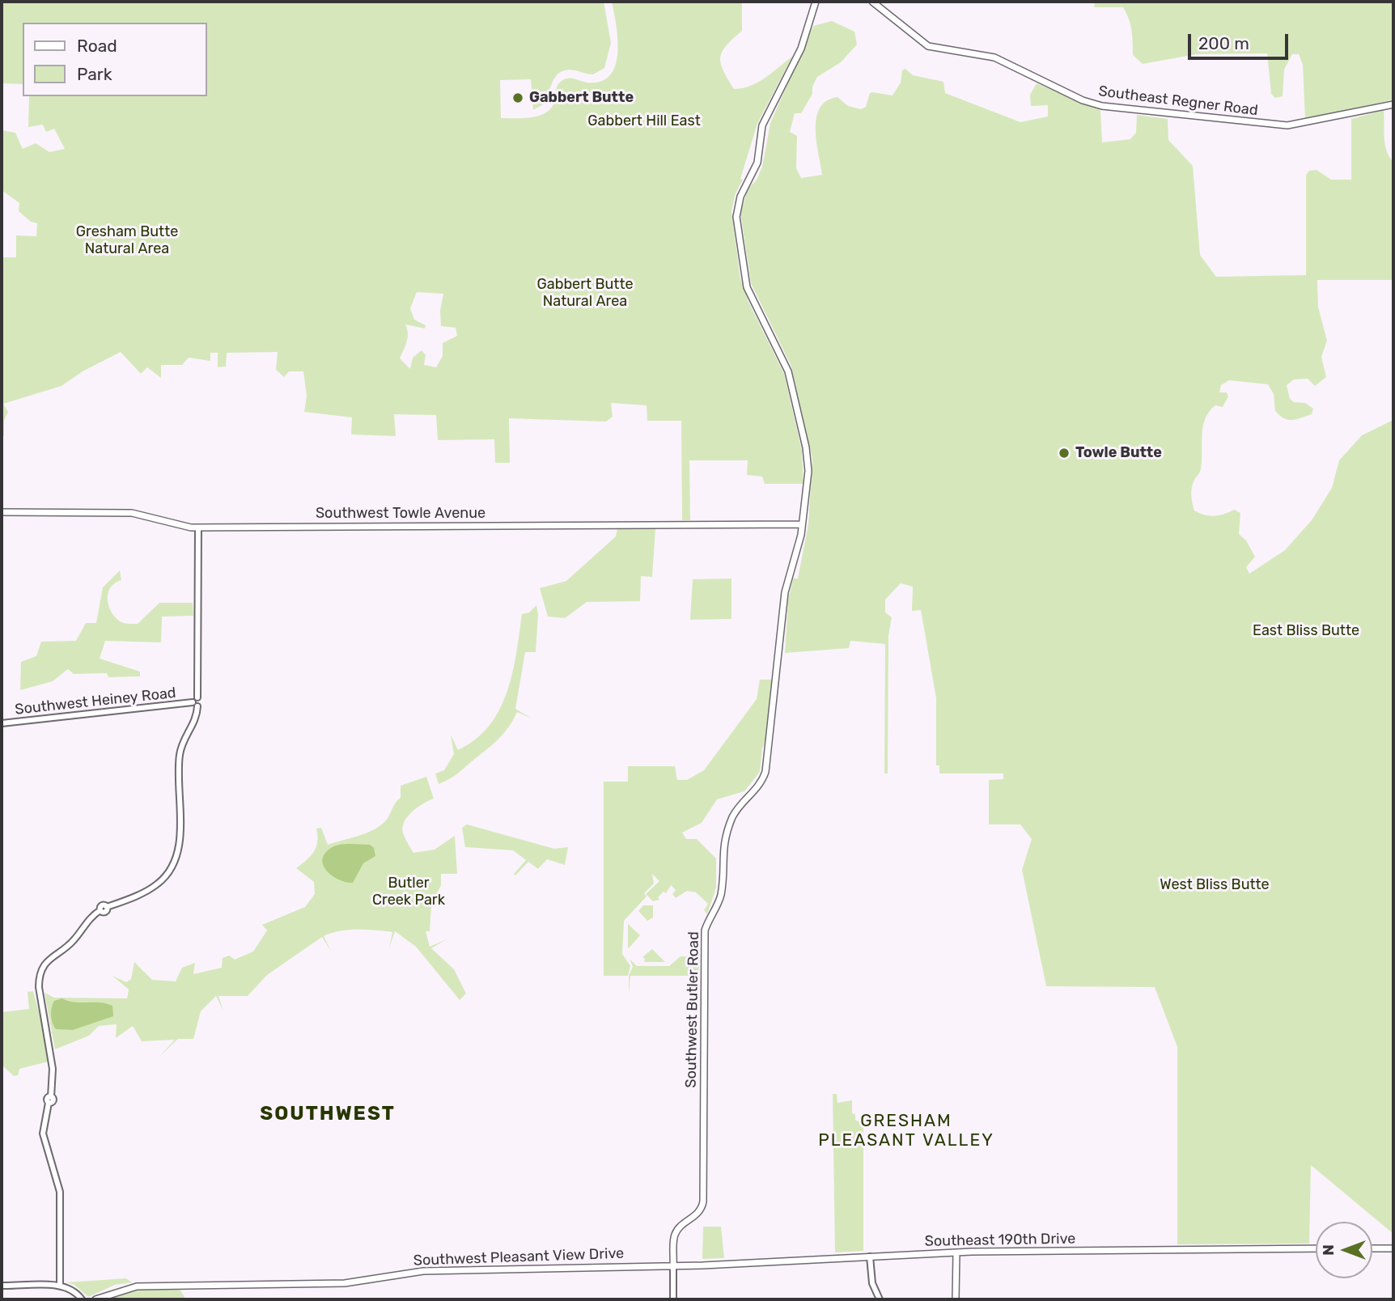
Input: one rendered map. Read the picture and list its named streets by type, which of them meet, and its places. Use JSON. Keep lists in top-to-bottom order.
{
  "streets": {
    "main road": [
      "Southeast Regner Road",
      "Southwest Towle Avenue",
      "Southwest Butler Road",
      "Southeast 190th Drive",
      "Southwest Pleasant View Drive"
    ],
    "street": ["Southwest Heiney Road"]
  },
  "crossings": [
    ["Southwest Towle Avenue", "Southwest Butler Road"],
    ["Southwest Butler Road", "Southeast 190th Drive"],
    ["Southwest Butler Road", "Southwest Pleasant View Drive"],
    ["Southeast 190th Drive", "Southwest Pleasant View Drive"]
  ],
  "districts": ["SOUTHWEST", "GRESHAM PLEASANT VALLEY"],
  "parks": [
    "Gabbert Hill East",
    "Gresham Butte Natural Area",
    "Gabbert Butte Natural Area",
    "East Bliss Butte",
    "Butler Creek Park",
    "West Bliss Butte"
  ],
  "places": ["Gabbert Butte", "Towle Butte"],
  "legend": ["Road", "Park"],
  "scale_bar": "200 m",
  "north": "left"
}
